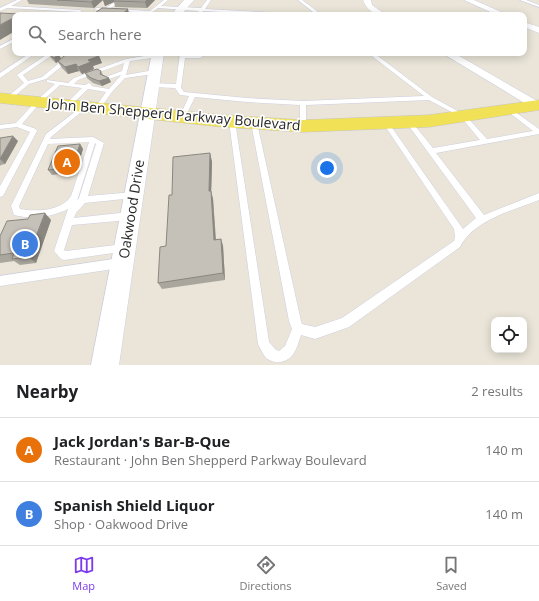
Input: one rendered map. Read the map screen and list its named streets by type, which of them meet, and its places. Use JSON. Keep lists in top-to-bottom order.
{
  "streets": {
    "main road": ["John Ben Shepperd Parkway Boulevard"],
    "street": ["Oakwood Drive"]
  },
  "crossings": [
    ["John Ben Shepperd Parkway Boulevard", "Oakwood Drive"]
  ],
  "page": {
    "search": "Search here",
    "pins": ["A", "B"],
    "heading": ["Nearby", "2 results"],
    "list": [
      {
        "mark": "A",
        "name": "Jack Jordan's Bar-B-Que",
        "note": "Restaurant · John Ben Shepperd Parkway Boulevard",
        "value": "140 m"
      },
      {
        "mark": "B",
        "name": "Spanish Shield Liquor",
        "note": "Shop · Oakwood Drive",
        "value": "140 m"
      }
    ],
    "nav": ["Map", "Directions", "Saved"]
  }
}
